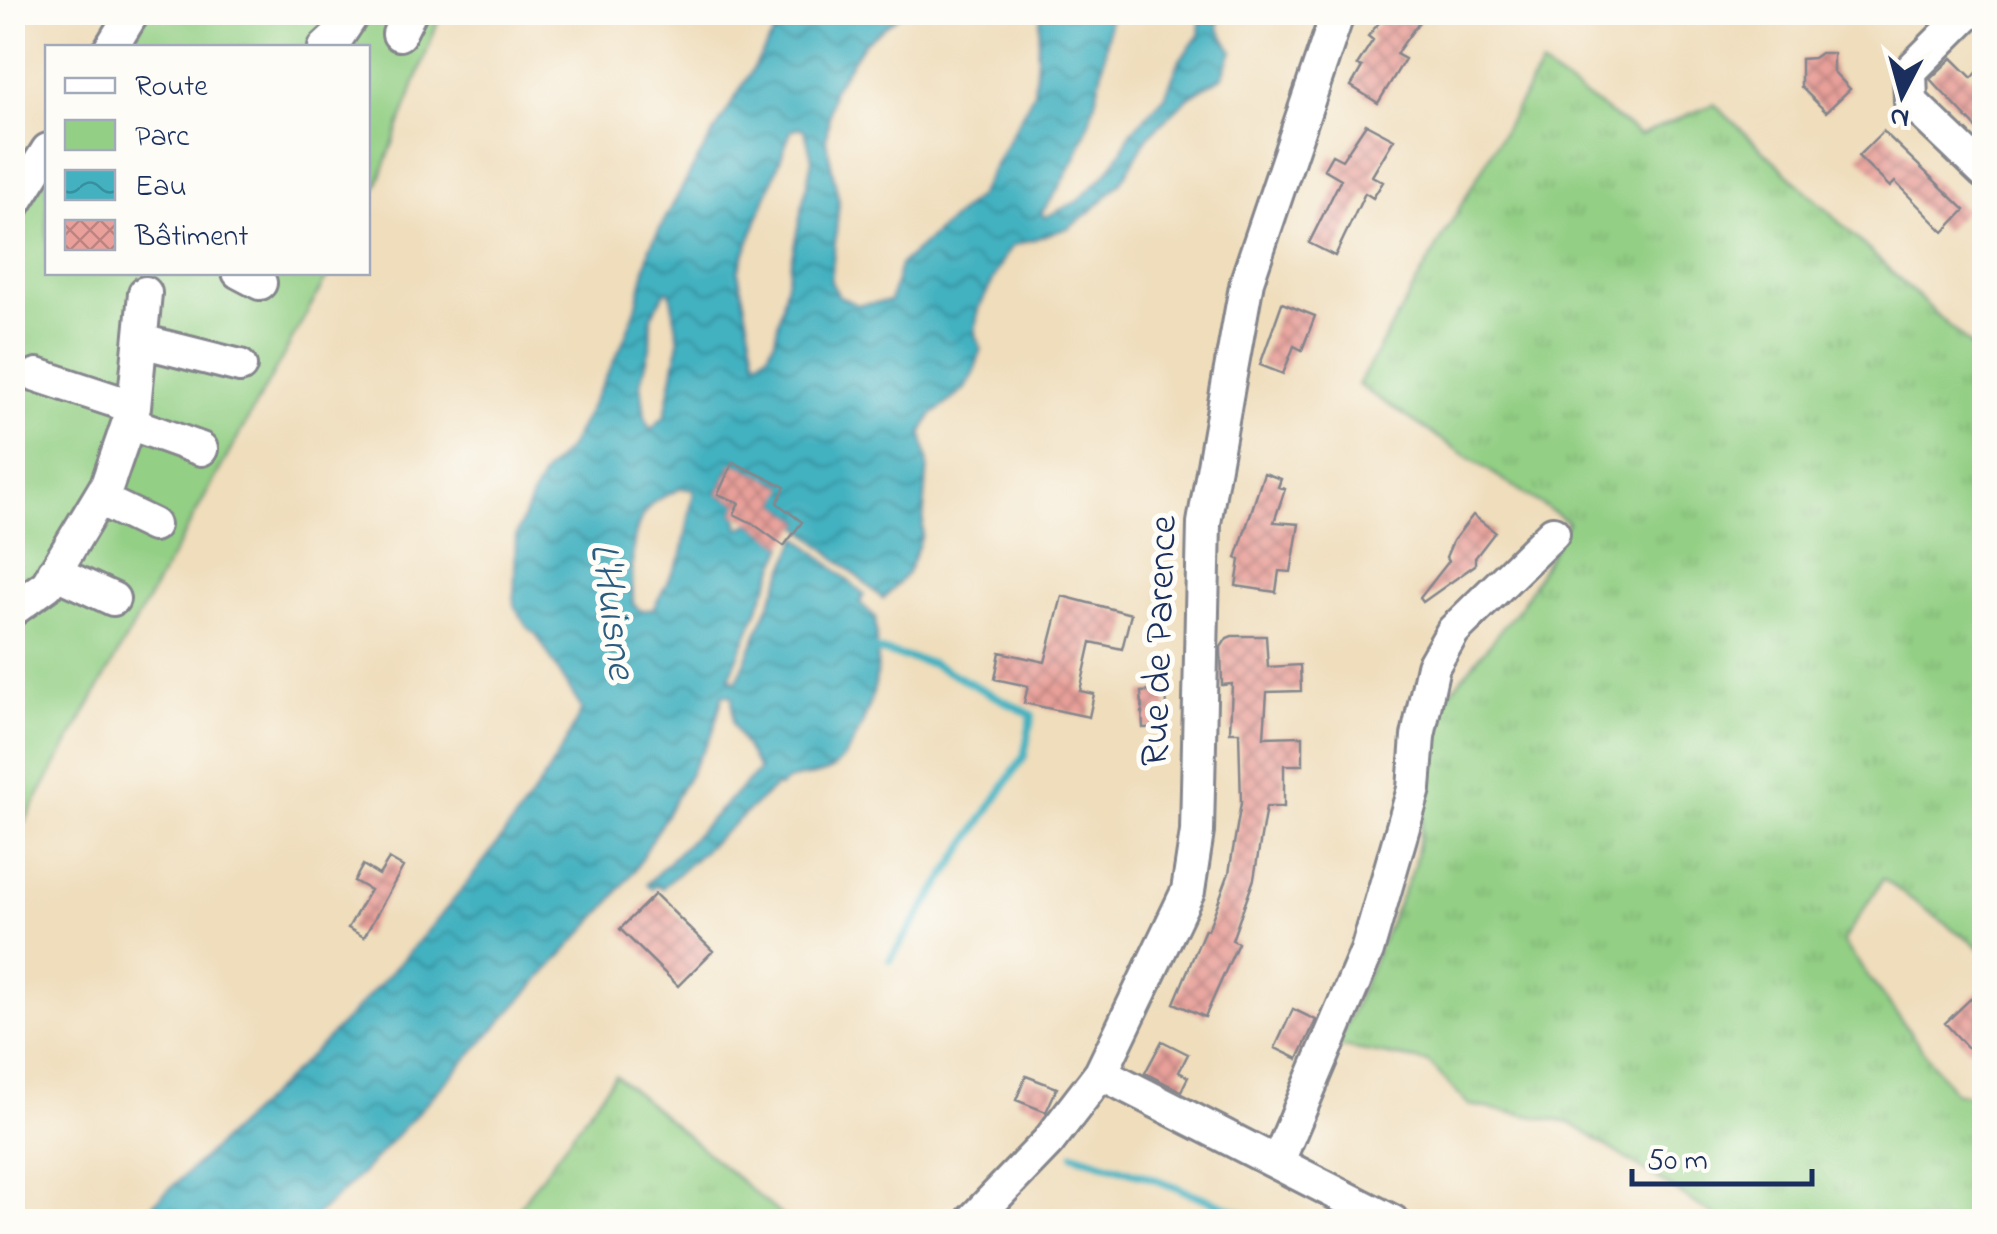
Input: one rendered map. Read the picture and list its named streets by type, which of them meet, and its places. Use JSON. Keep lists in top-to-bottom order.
{
  "streets": {
    "street": ["Rue de Parence"]
  },
  "water": ["L'Huisne"],
  "legend": [
    "Route",
    "Parc",
    "Eau",
    "Bâtiment"
  ],
  "scale_bar": "50 m",
  "north": "bottom"
}
